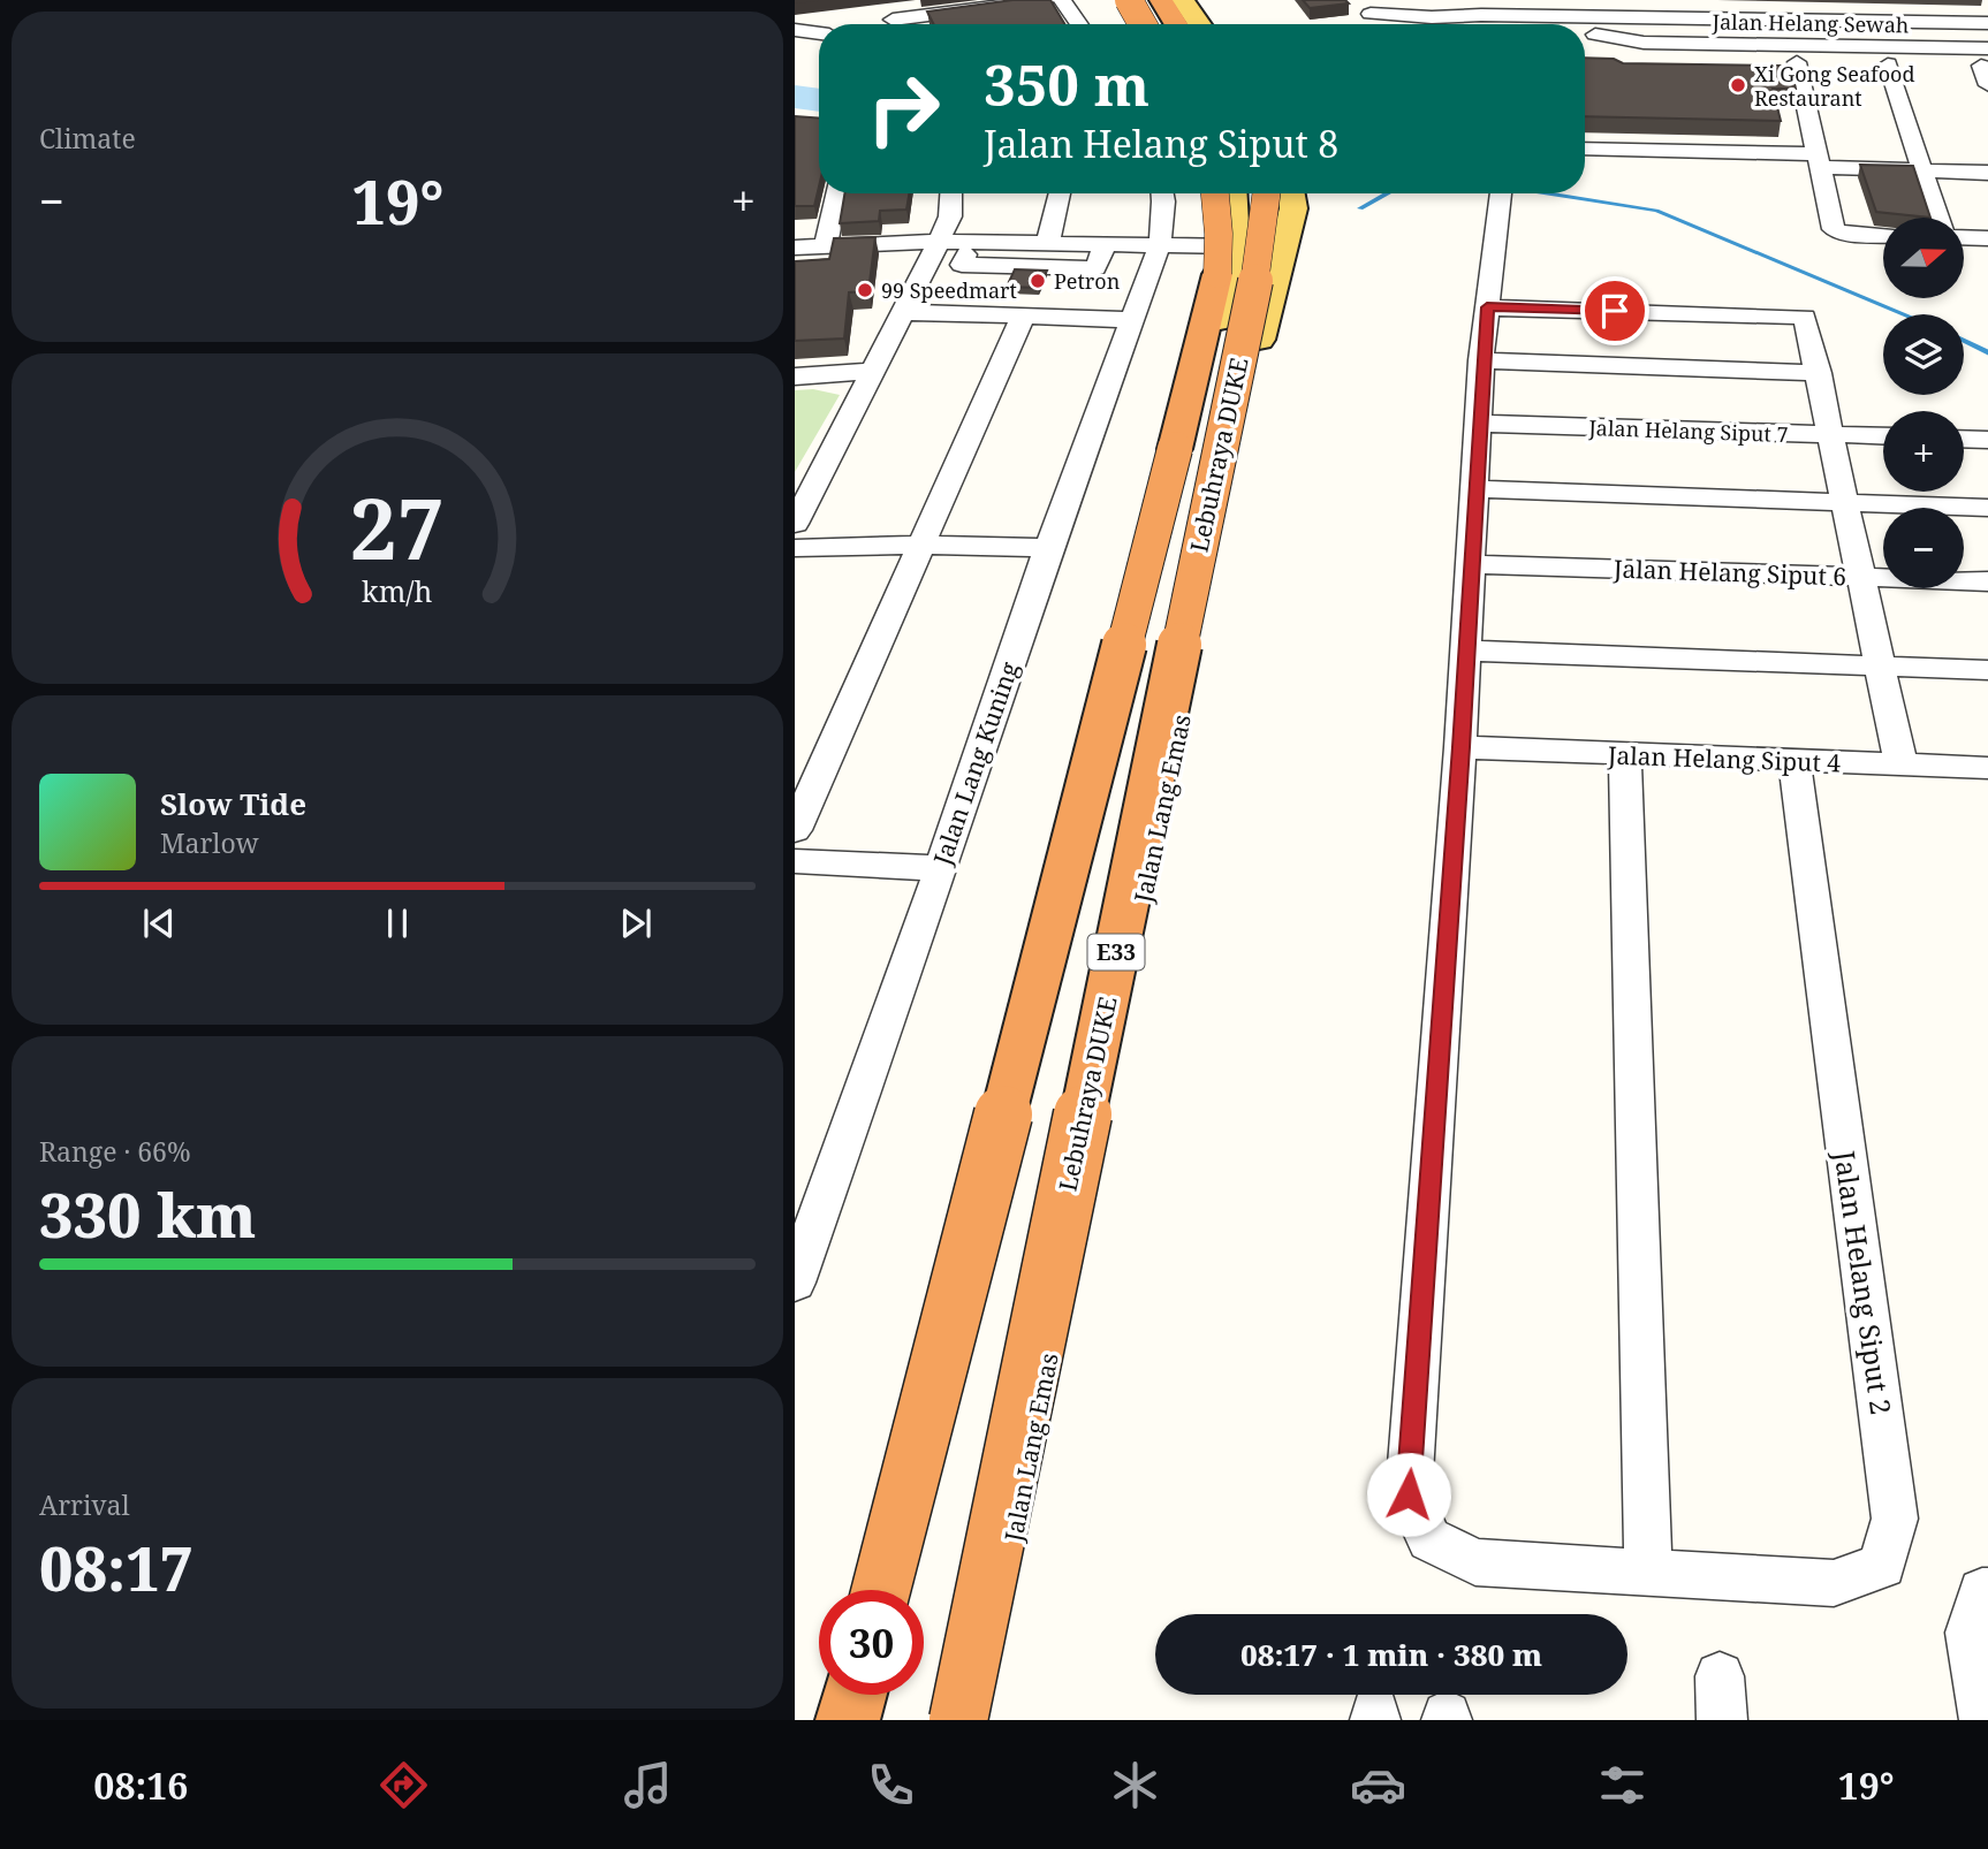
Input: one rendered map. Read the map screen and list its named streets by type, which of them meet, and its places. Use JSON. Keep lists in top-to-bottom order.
{
  "streets": {
    "highway": ["Lebuhraya DUKE", "E33"],
    "main road": ["Jalan Lang Emas"],
    "street": [
      "Jalan Helang Sewah",
      "Jalan Helang Siput 7",
      "Jalan Helang Siput 6",
      "Jalan Helang Siput 4",
      "Jalan Lang Kuning",
      "Jalan Helang Siput 2"
    ]
  },
  "crossings": [
    ["Jalan Helang Siput 4", "Jalan Helang Siput 2"]
  ],
  "places": ["Xi Gong Seafood Restaurant", "Petron", "99 Speedmart"],
  "north": "right",
  "page": {
    "tile": [
      "Climate",
      ["Range · 66%", "330 km"],
      ["Arrival", "08:17"]
    ],
    "turn": ["350 m", "Jalan Helang Siput 8"],
    "heat": ["−", "19°", "+"],
    "map_buttons": ["+", "−"],
    "song": ["Slow Tide", "Marlow"],
    "limit": "30",
    "trip": "08:17 · 1 min · 380 m",
    "tabs": ["08:16", "19°"],
    "gauge": ["27", "km/h"]
  }
}
